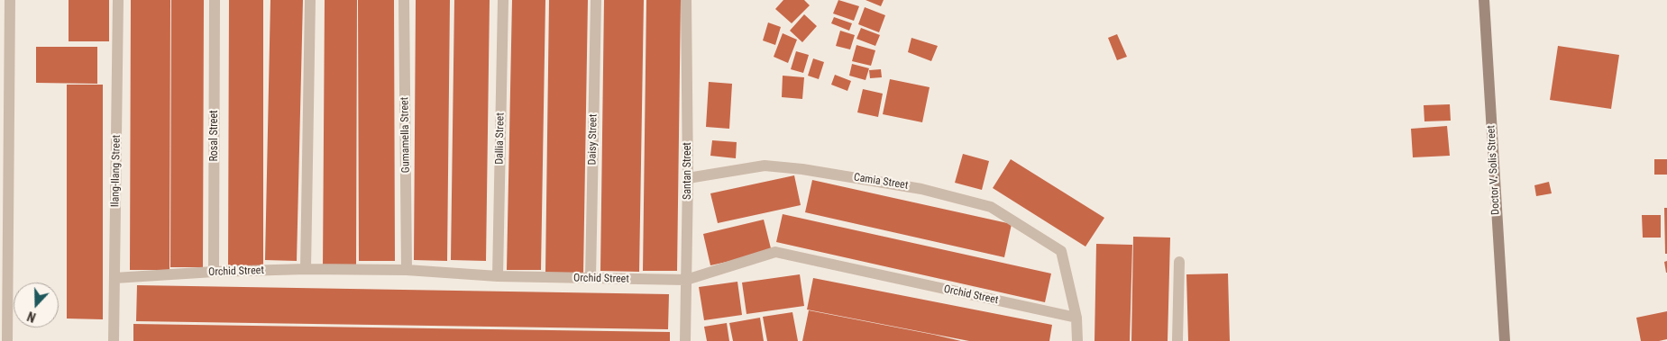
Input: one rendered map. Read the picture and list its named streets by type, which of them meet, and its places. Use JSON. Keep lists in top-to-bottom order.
{
  "streets": {
    "street": [
      "Gumamella Street",
      "Rosal Street",
      "Dallia Street",
      "Daisy Street",
      "Doctor V. Solis Street",
      "Ilang-Ilang Street",
      "Santan Street",
      "Camia Street",
      "Orchid Street"
    ]
  },
  "crossings": [
    ["Gumamella Street", "Orchid Street"],
    ["Rosal Street", "Orchid Street"],
    ["Dallia Street", "Orchid Street"],
    ["Daisy Street", "Orchid Street"],
    ["Ilang-Ilang Street", "Orchid Street"],
    ["Santan Street", "Camia Street"],
    ["Santan Street", "Orchid Street"],
    ["Camia Street", "Orchid Street"]
  ],
  "north": "bottom"
}
